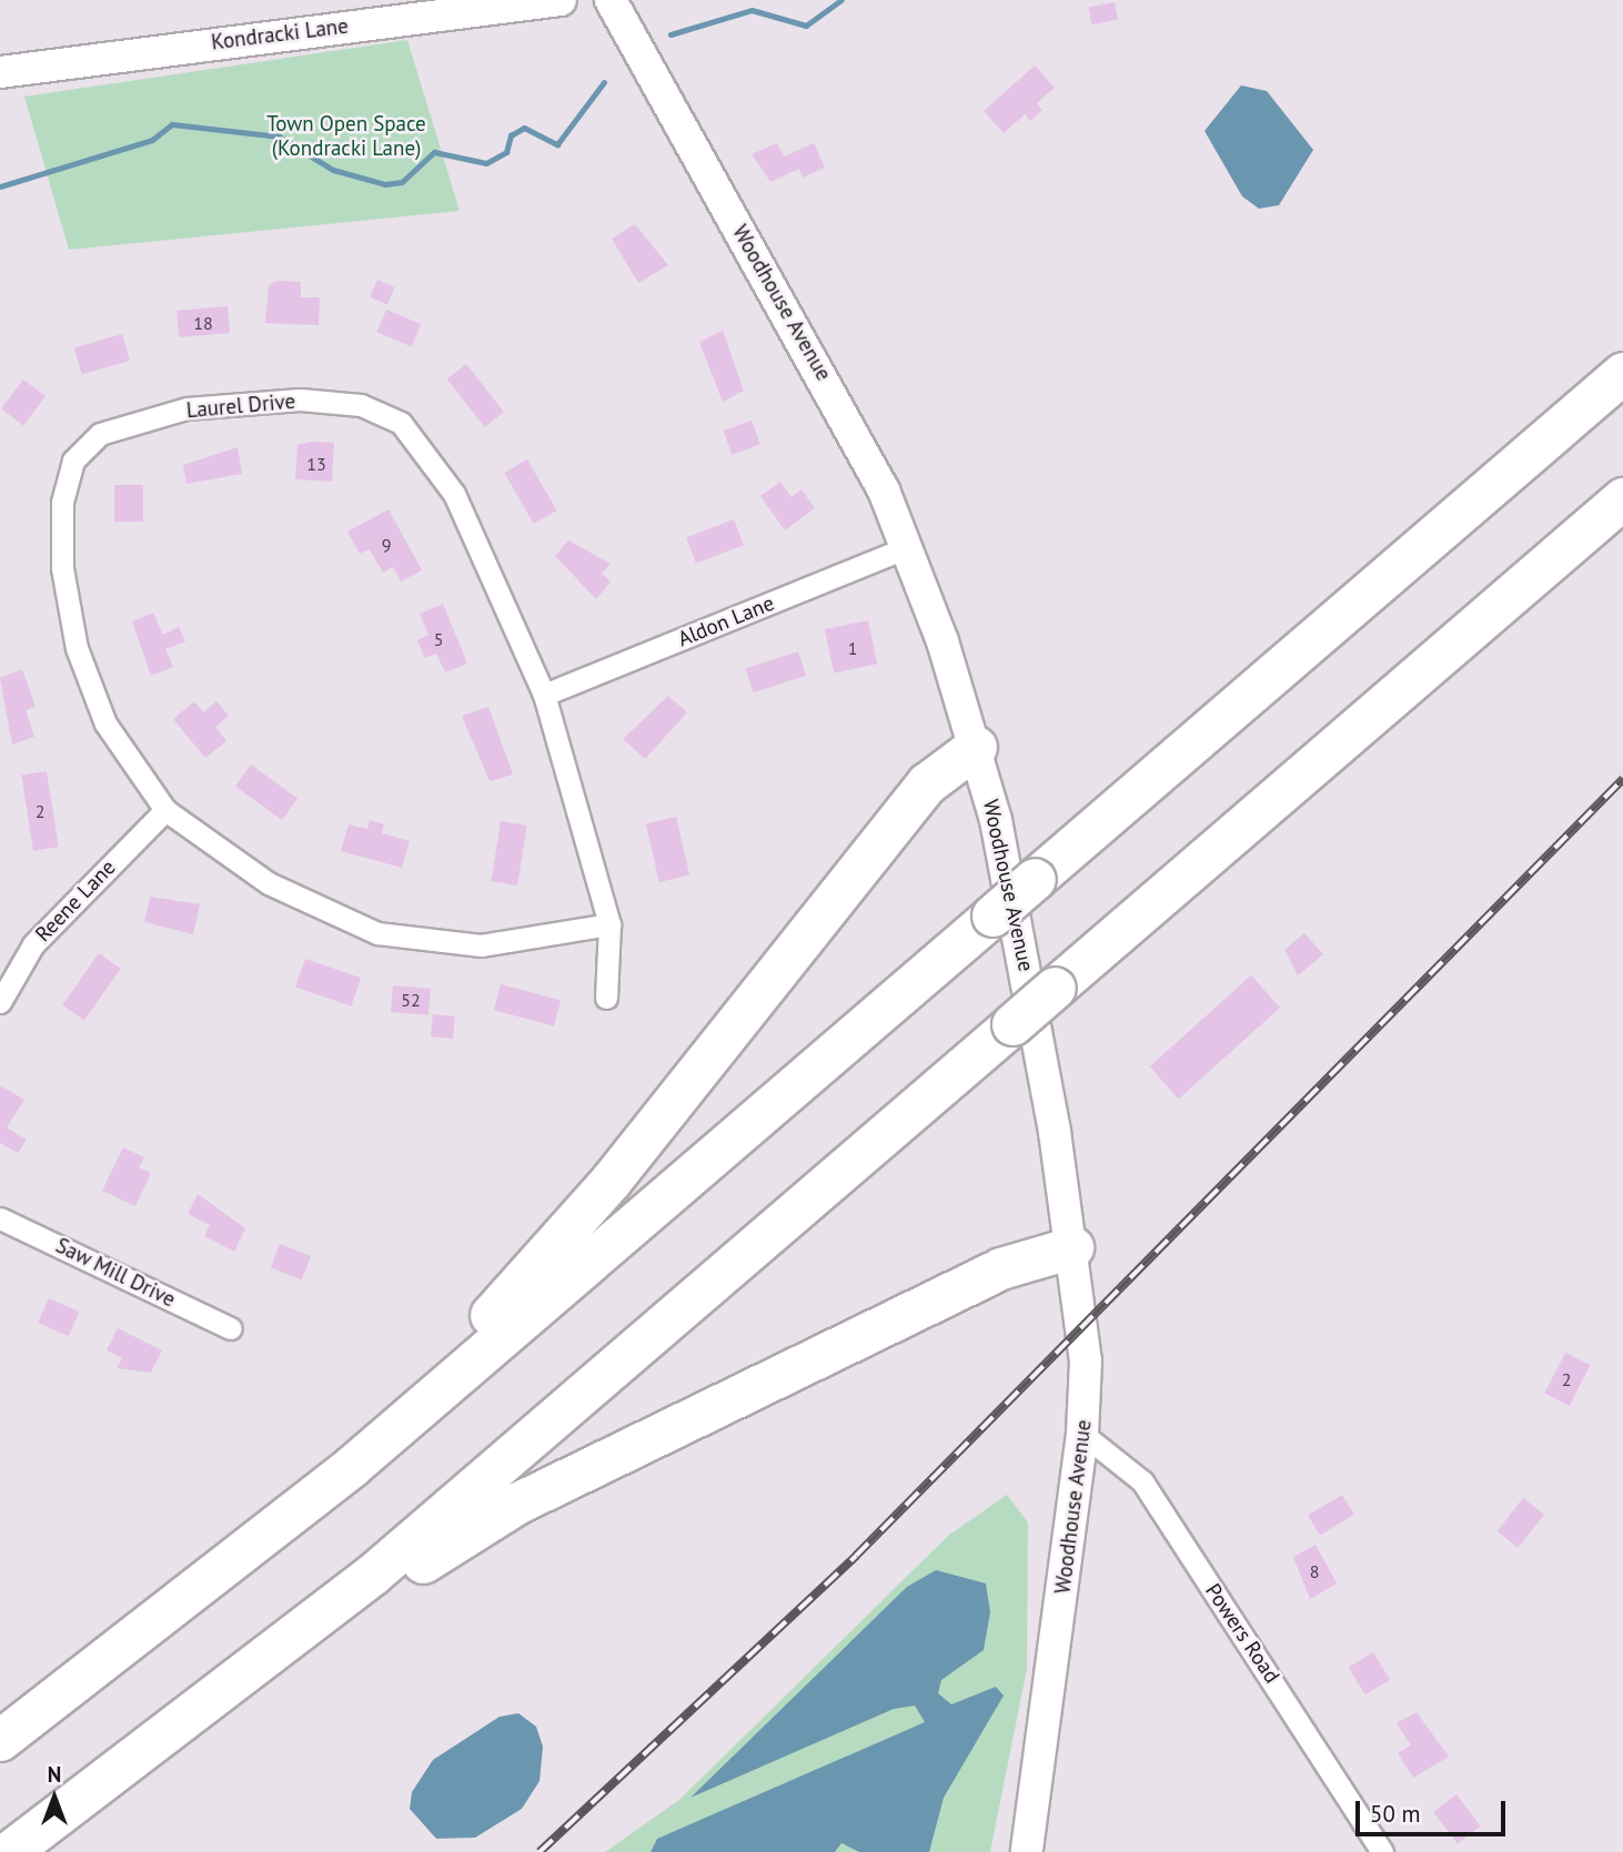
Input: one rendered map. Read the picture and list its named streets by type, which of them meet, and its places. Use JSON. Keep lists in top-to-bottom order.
{
  "streets": {
    "main road": ["Kondracki Lane", "Woodhouse Avenue"],
    "street": [
      "Laurel Drive",
      "Aldon Lane",
      "Reene Lane",
      "Saw Mill Drive",
      "Powers Road"
    ]
  },
  "crossings": [
    ["Woodhouse Avenue", "Aldon Lane"],
    ["Woodhouse Avenue", "Powers Road"],
    ["Laurel Drive", "Aldon Lane"],
    ["Laurel Drive", "Reene Lane"]
  ],
  "parks": ["Town Open Space (Kondracki Lane)"],
  "house_numbers": [
    "18",
    "13",
    "9",
    "5",
    "1",
    "2",
    "52",
    "2",
    "8"
  ],
  "scale_bar": "50 m",
  "north": "top"
}
